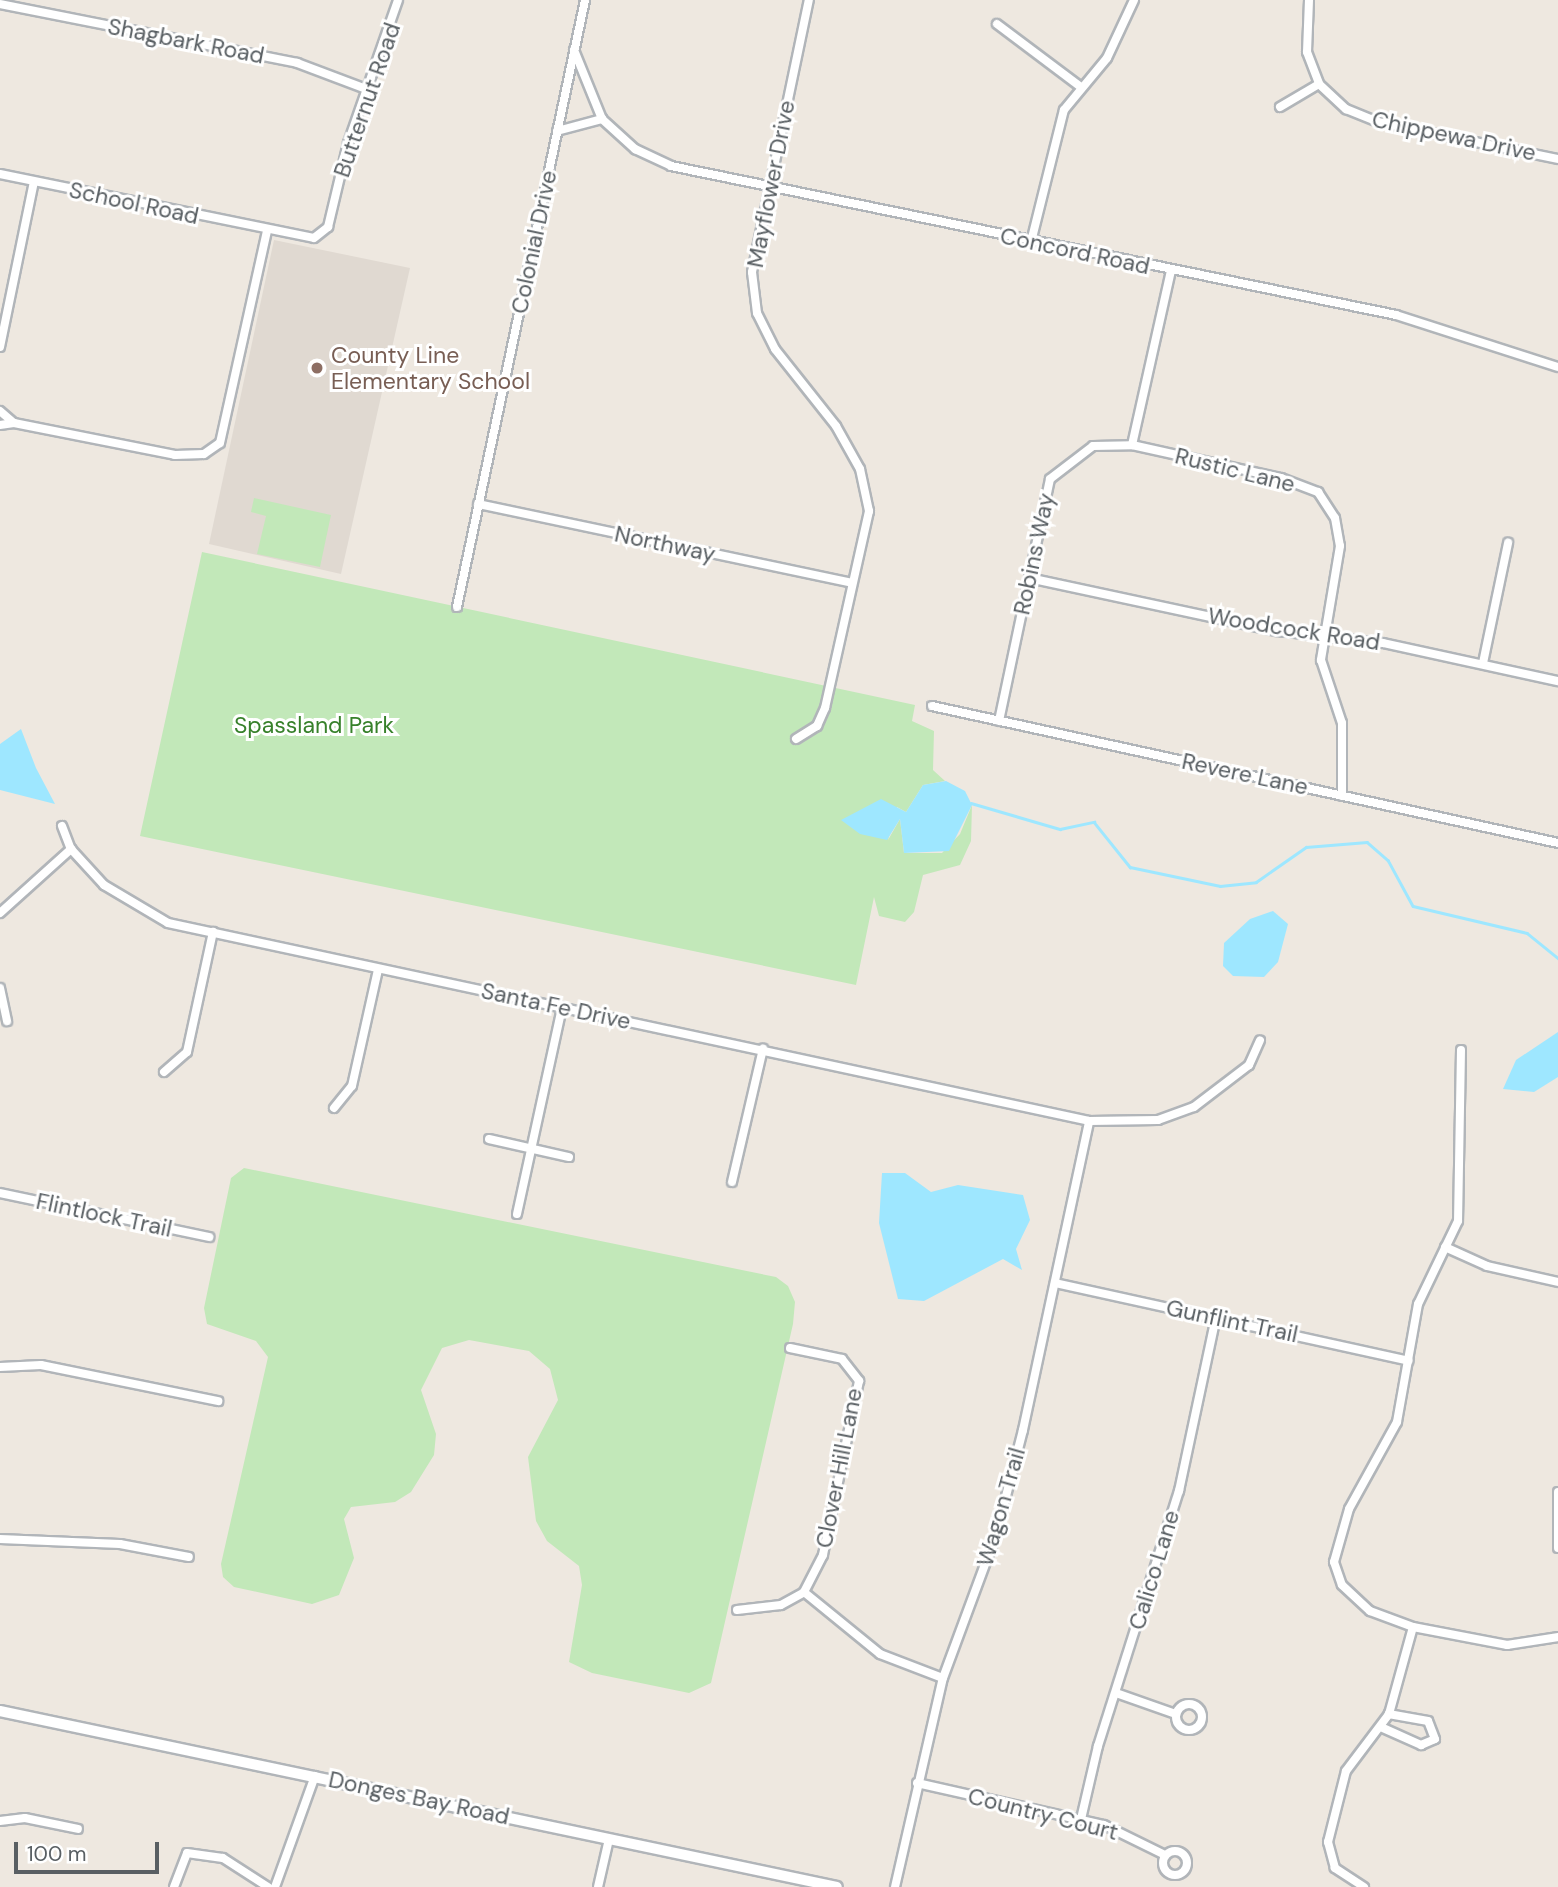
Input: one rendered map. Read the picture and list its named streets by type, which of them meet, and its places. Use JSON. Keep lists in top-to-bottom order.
{
  "streets": {
    "street": [
      "Shagbark Road",
      "Butternut Road",
      "Chippewa Drive",
      "Mayflower Drive",
      "School Road",
      "Colonial Drive",
      "Concord Road",
      "Rustic Lane",
      "Northway",
      "Robins Way",
      "Woodcock Road",
      "Revere Lane",
      "Santa Fe Drive",
      "Flintlock Trail",
      "Gunflint Trail",
      "Clover Hill Lane",
      "Wagon Trail",
      "Calico Lane",
      "Donges Bay Road",
      "Country Court"
    ]
  },
  "crossings": [
    ["Shagbark Road", "Butternut Road"],
    ["Butternut Road", "School Road"],
    ["Mayflower Drive", "Concord Road"],
    ["Mayflower Drive", "Northway"],
    ["Colonial Drive", "Concord Road"],
    ["Colonial Drive", "Northway"],
    ["Rustic Lane", "Robins Way"],
    ["Rustic Lane", "Woodcock Road"],
    ["Rustic Lane", "Revere Lane"],
    ["Robins Way", "Woodcock Road"],
    ["Robins Way", "Revere Lane"],
    ["Santa Fe Drive", "Wagon Trail"],
    ["Gunflint Trail", "Wagon Trail"],
    ["Gunflint Trail", "Calico Lane"],
    ["Wagon Trail", "Country Court"],
    ["Calico Lane", "Country Court"]
  ],
  "parks": ["Spassland Park"],
  "places": ["County Line Elementary School"],
  "scale_bar": "100 m"
}
